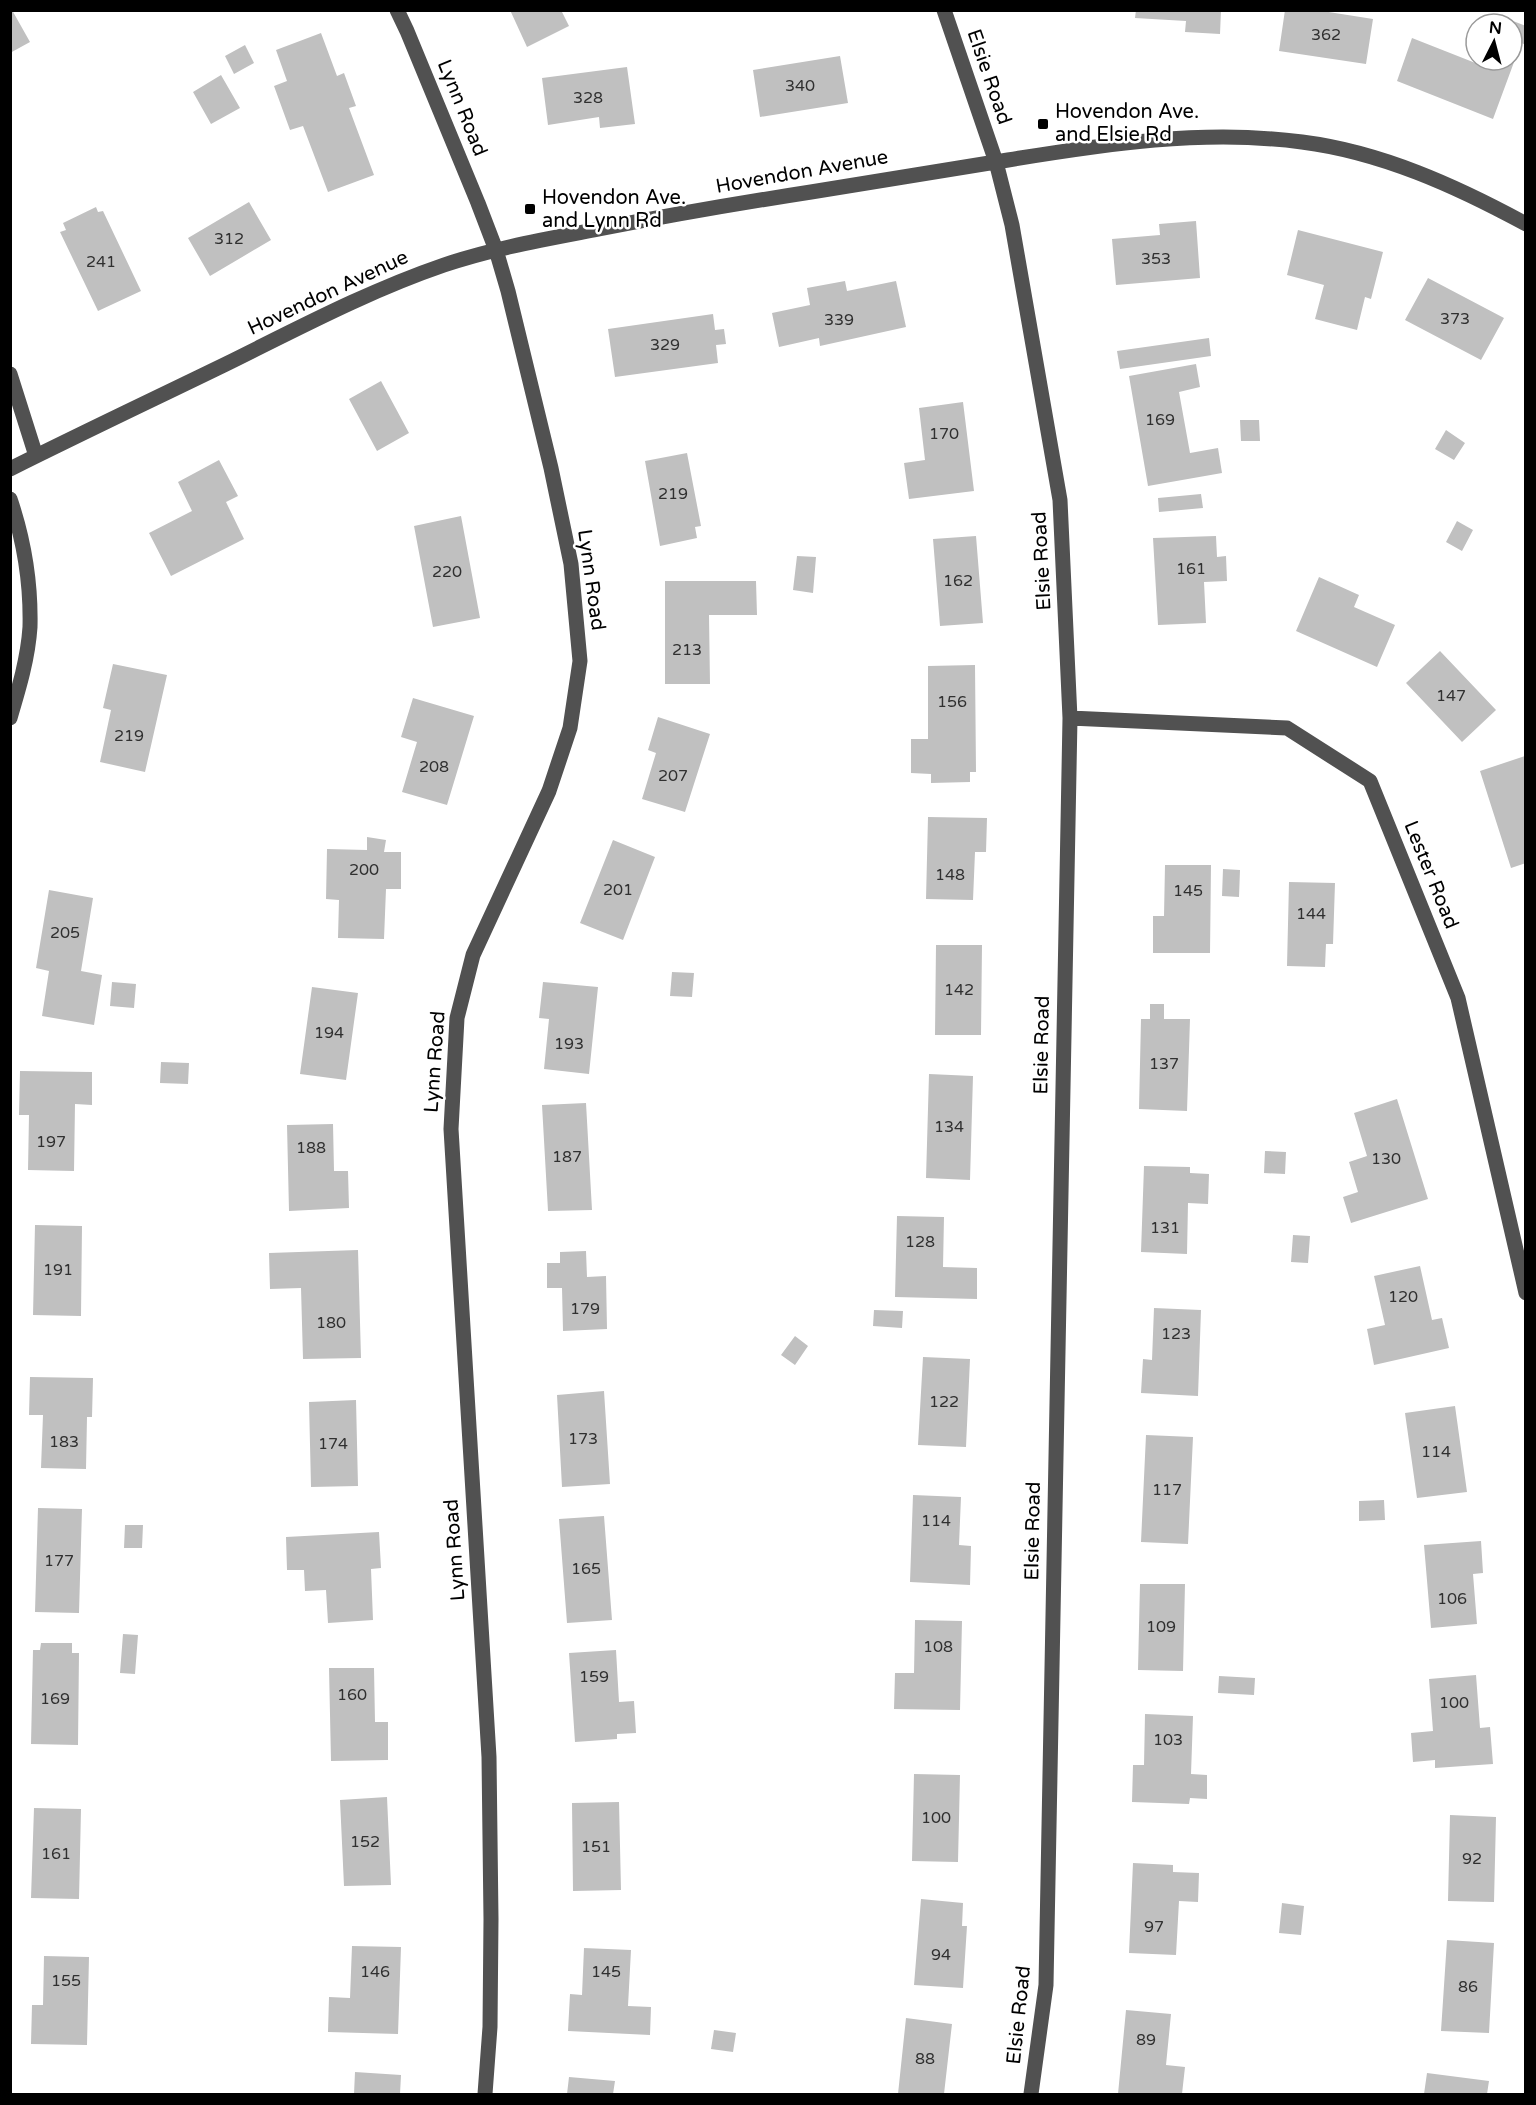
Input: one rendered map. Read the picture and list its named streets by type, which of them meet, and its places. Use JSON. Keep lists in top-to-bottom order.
{
  "streets": {
    "street": [
      "Elsie Road",
      "Lynn Road",
      "Hovendon Avenue",
      "Lester Road"
    ]
  },
  "crossings": [
    ["Elsie Road", "Hovendon Avenue"],
    ["Elsie Road", "Lester Road"],
    ["Lynn Road", "Hovendon Avenue"]
  ],
  "places": {
    "transit": ["Hovendon Ave. and Elsie Rd", "Hovendon Ave. and Lynn Rd"]
  },
  "house_numbers": [
    "362",
    "340",
    "328",
    "312",
    "353",
    "241",
    "373",
    "339",
    "329",
    "169",
    "170",
    "219",
    "161",
    "220",
    "162",
    "213",
    "147",
    "156",
    "219",
    "208",
    "207",
    "200",
    "148",
    "201",
    "145",
    "144",
    "205",
    "142",
    "194",
    "193",
    "137",
    "134",
    "197",
    "188",
    "187",
    "130",
    "131",
    "128",
    "191",
    "120",
    "179",
    "180",
    "123",
    "122",
    "173",
    "183",
    "174",
    "114",
    "117",
    "114",
    "177",
    "165",
    "106",
    "109",
    "108",
    "159",
    "160",
    "169",
    "100",
    "103",
    "100",
    "152",
    "151",
    "161",
    "92",
    "97",
    "94",
    "146",
    "145",
    "155",
    "86",
    "89",
    "88"
  ],
  "north": "top"
}
